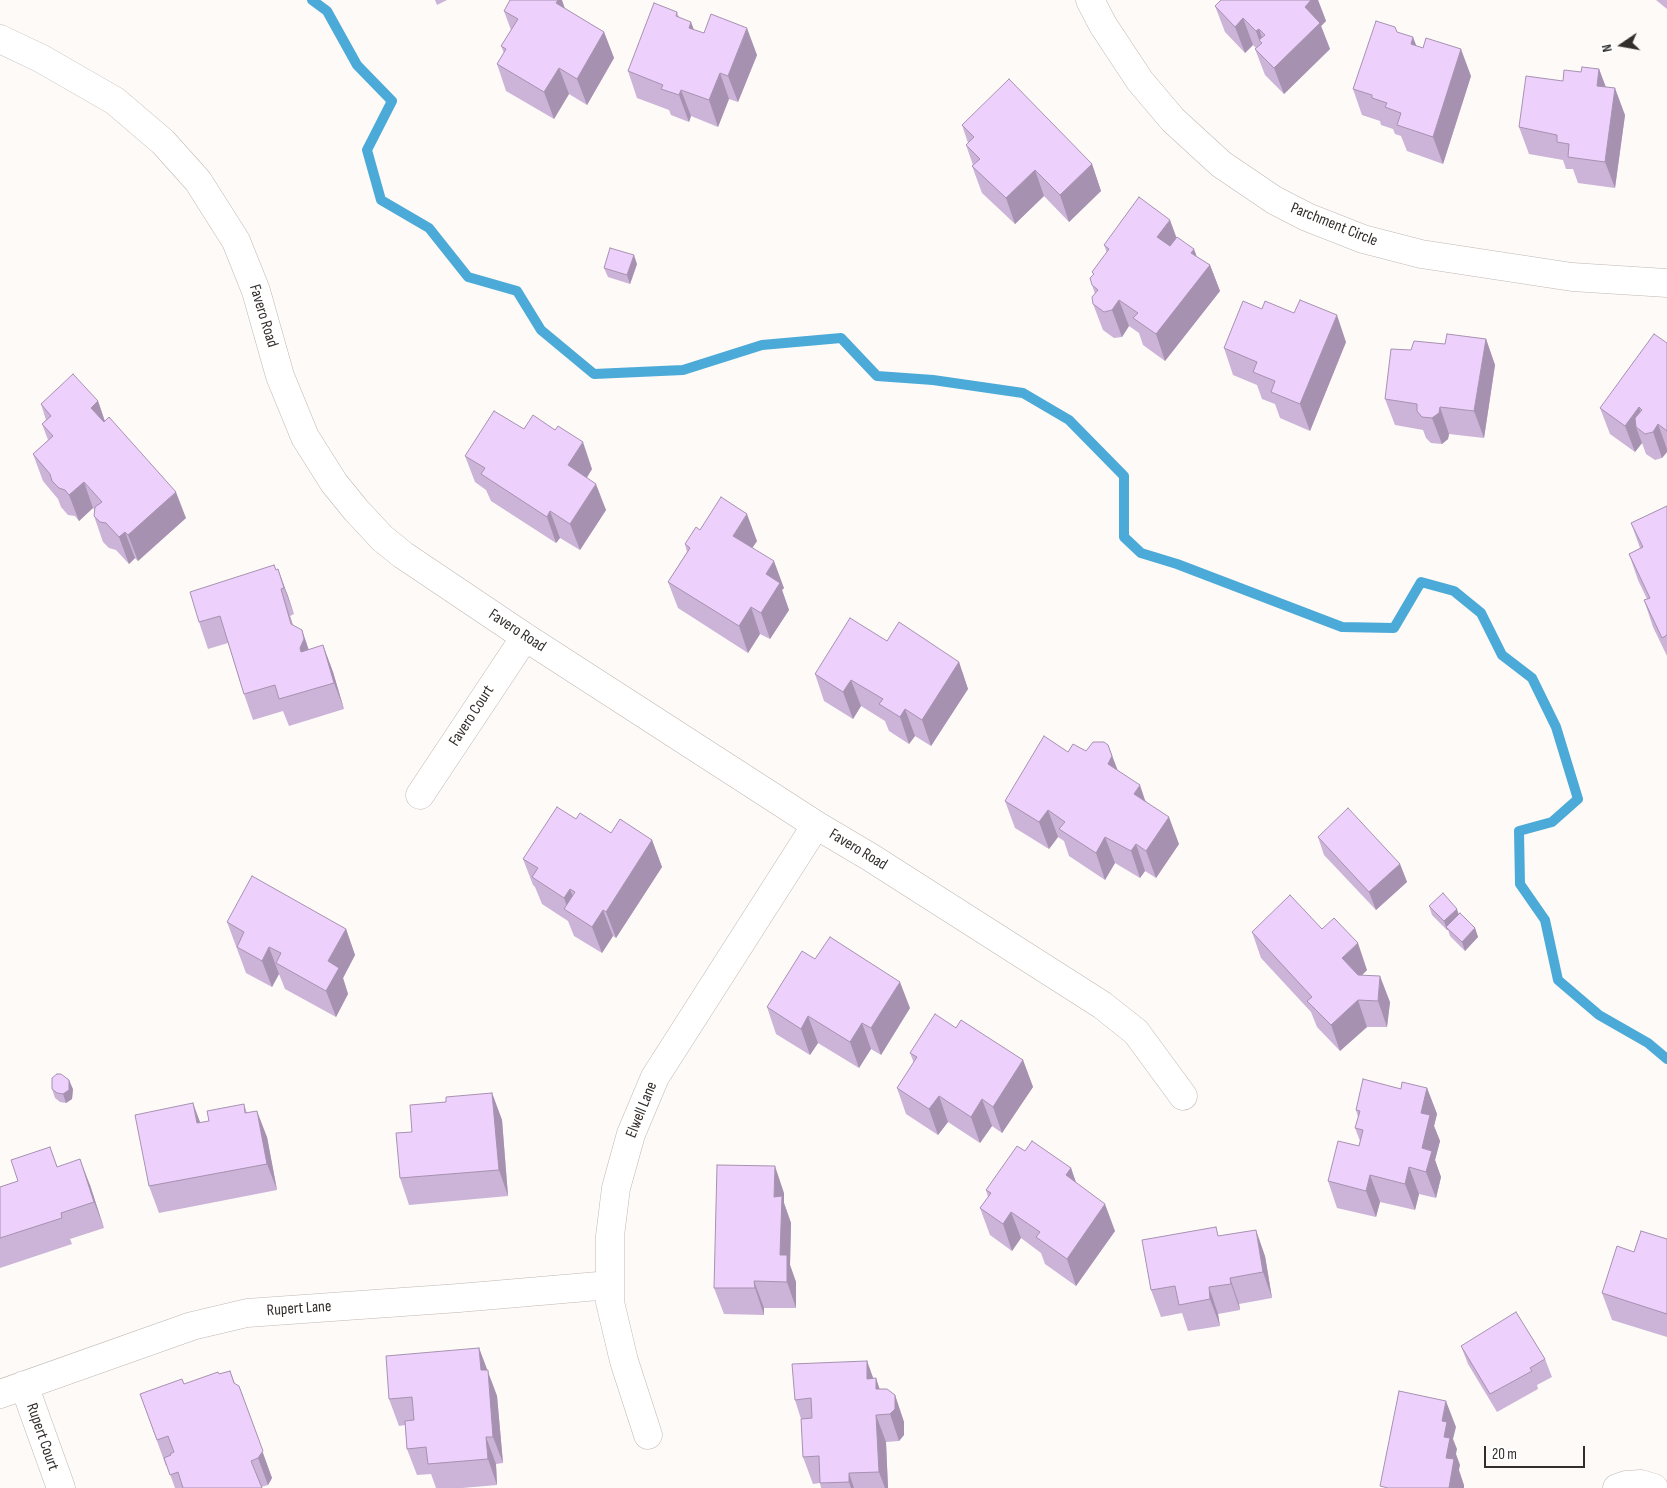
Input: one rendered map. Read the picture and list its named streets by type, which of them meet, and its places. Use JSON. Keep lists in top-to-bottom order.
{
  "streets": {
    "street": [
      "Parchment Circle",
      "Favero Road",
      "Favero Court",
      "Elwell Lane",
      "Rupert Lane",
      "Rupert Court"
    ]
  },
  "crossings": [
    ["Favero Road", "Favero Court"],
    ["Favero Road", "Elwell Lane"],
    ["Elwell Lane", "Rupert Lane"],
    ["Rupert Lane", "Rupert Court"]
  ],
  "scale_bar": "20 m",
  "north": "left"
}
